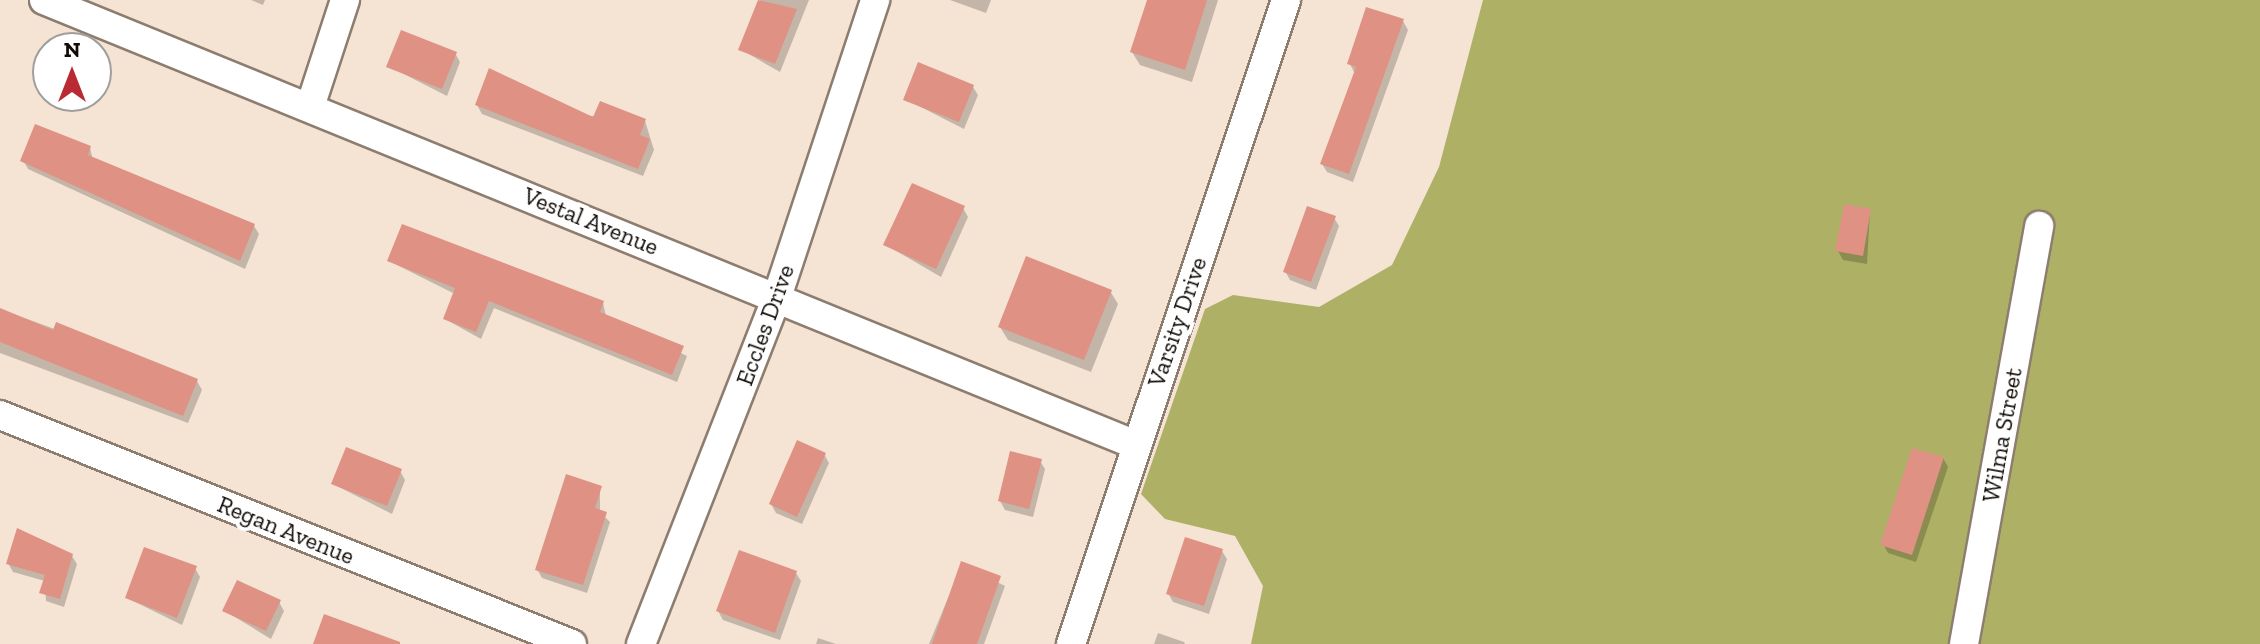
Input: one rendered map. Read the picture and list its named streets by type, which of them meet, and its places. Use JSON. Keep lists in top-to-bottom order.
{
  "streets": {
    "street": [
      "Vestal Avenue",
      "Varsity Drive",
      "Eccles Drive",
      "Wilma Street",
      "Regan Avenue"
    ]
  },
  "crossings": [
    ["Vestal Avenue", "Varsity Drive"],
    ["Vestal Avenue", "Eccles Drive"]
  ],
  "north": "top"
}
